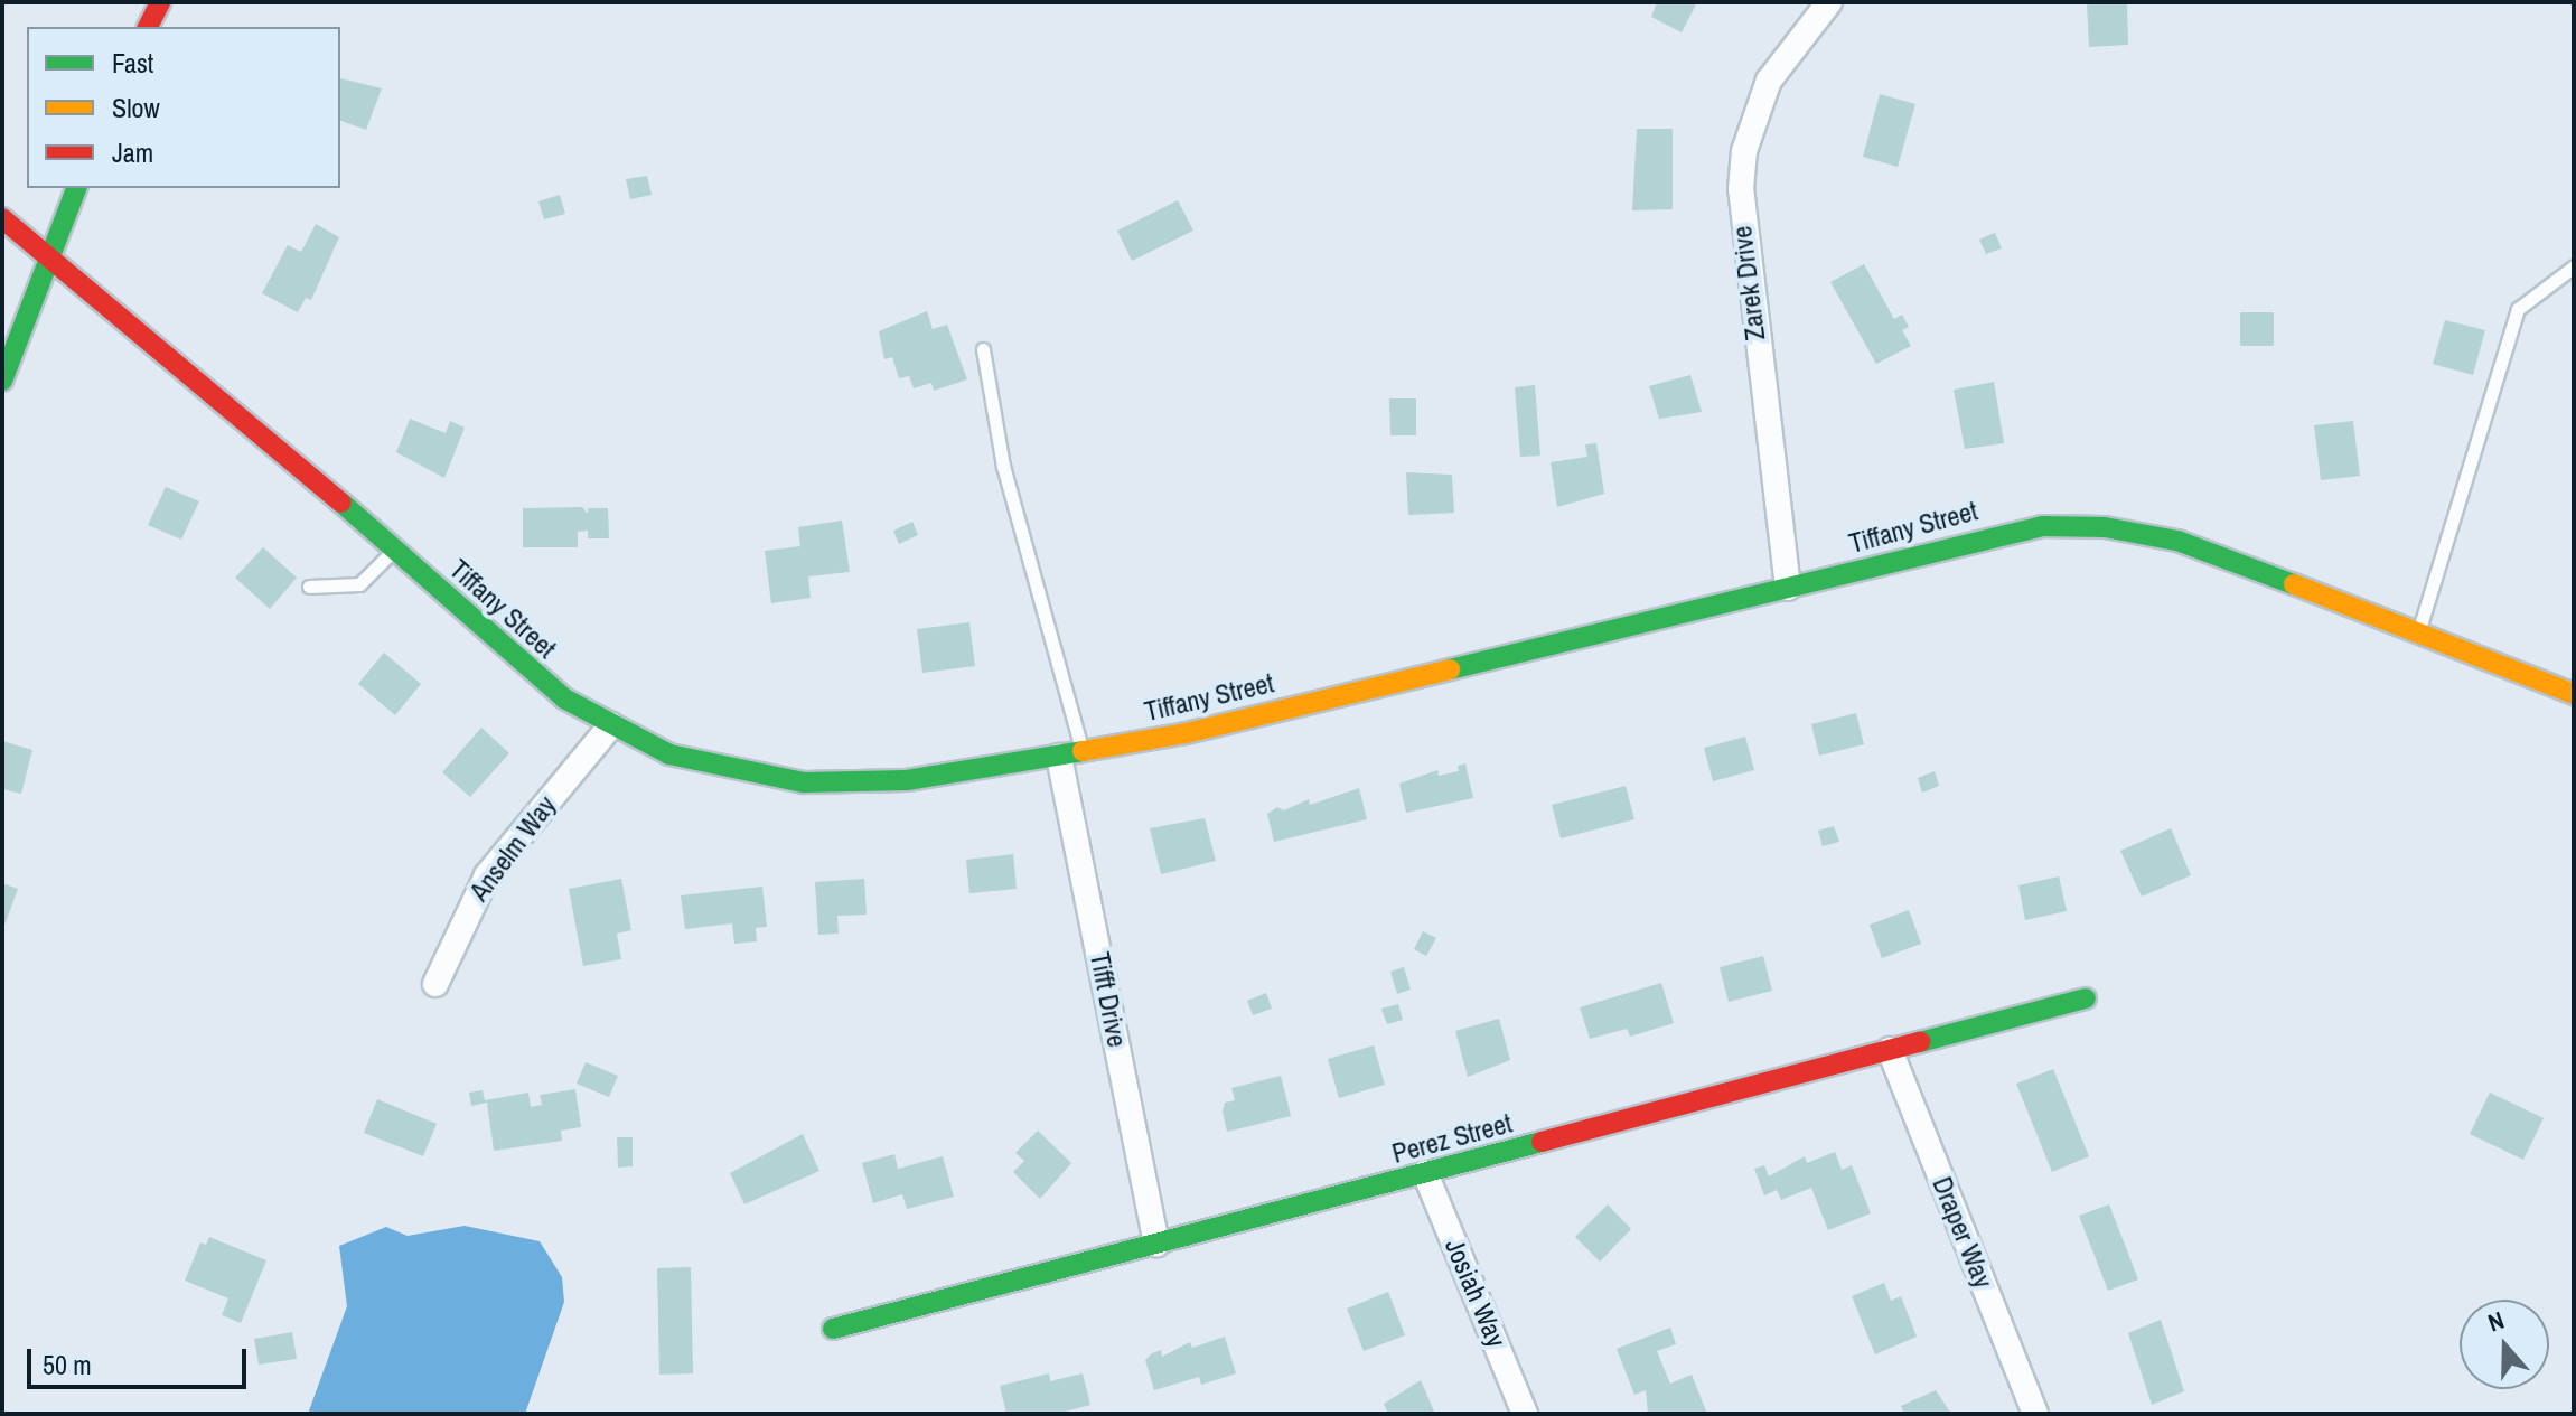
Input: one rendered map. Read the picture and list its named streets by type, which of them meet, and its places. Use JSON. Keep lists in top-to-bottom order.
{
  "streets": {
    "street": [
      "Zarek Drive",
      "Tiffany Street",
      "Anselm Way",
      "Tifft Drive",
      "Perez Street",
      "Draper Way",
      "Josiah Way"
    ]
  },
  "crossings": [
    ["Zarek Drive", "Tiffany Street"],
    ["Tiffany Street", "Anselm Way"],
    ["Tiffany Street", "Tifft Drive"],
    ["Tifft Drive", "Perez Street"],
    ["Perez Street", "Draper Way"],
    ["Perez Street", "Josiah Way"]
  ],
  "legend": ["Fast", "Slow", "Jam"],
  "scale_bar": "50 m",
  "north": "top"
}
